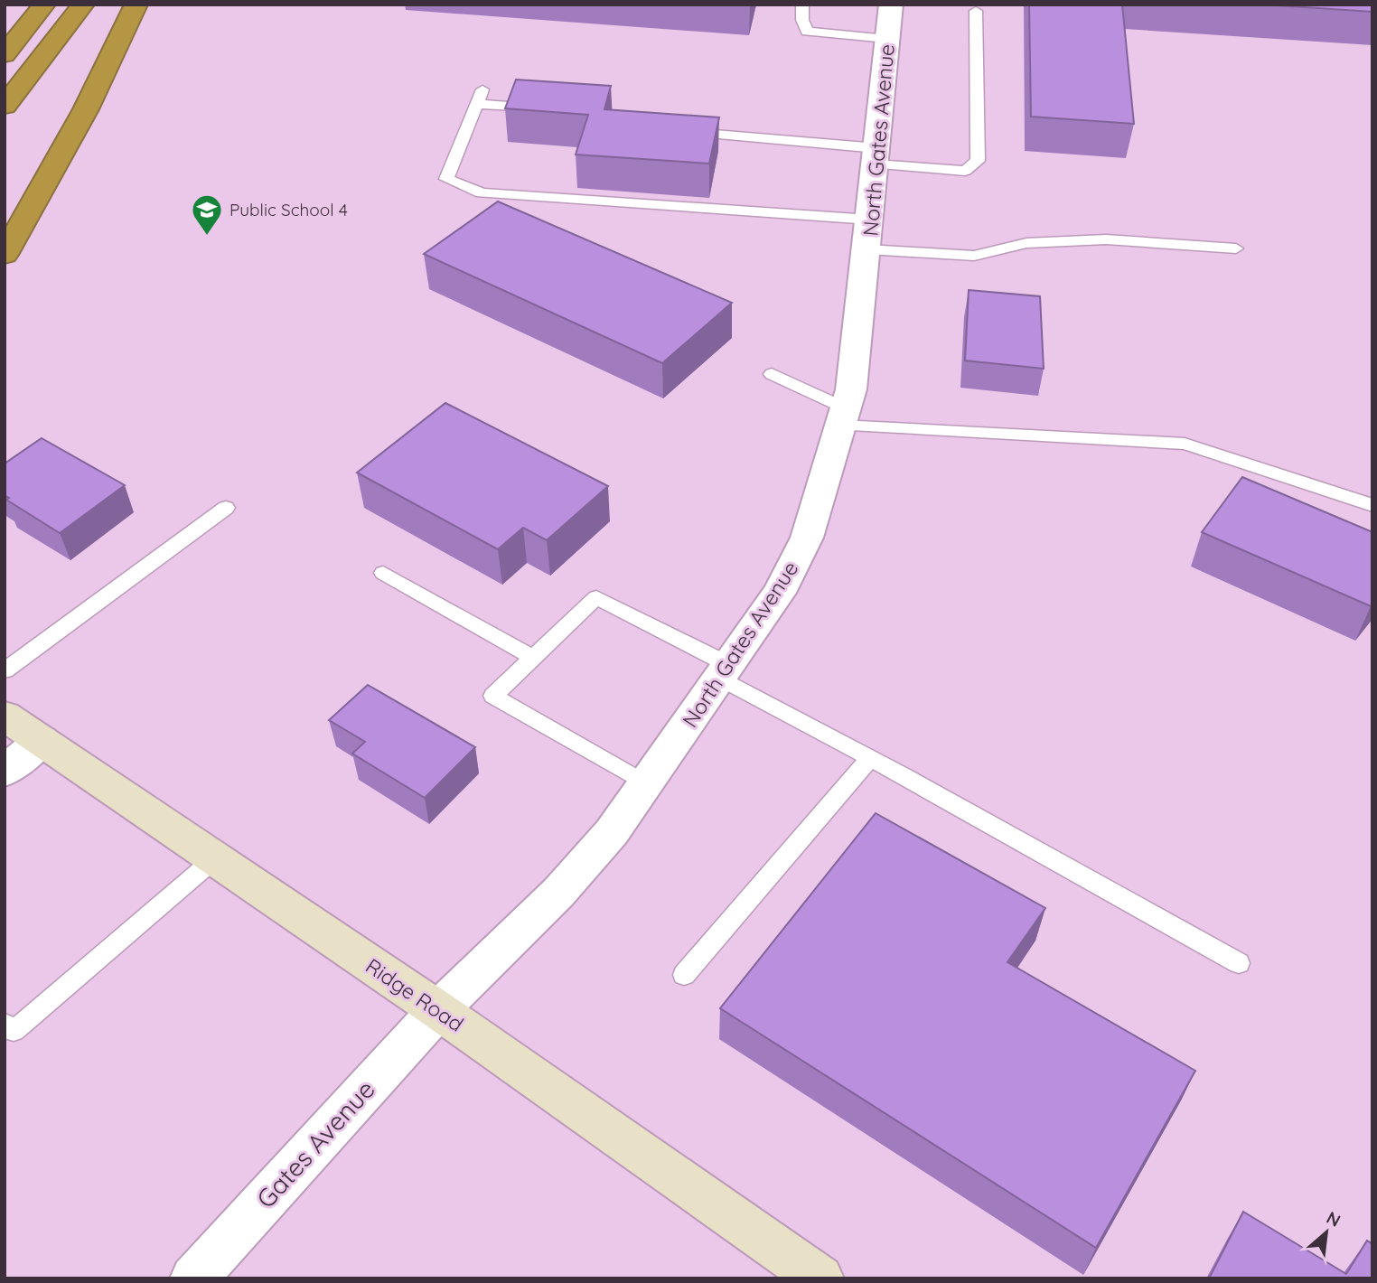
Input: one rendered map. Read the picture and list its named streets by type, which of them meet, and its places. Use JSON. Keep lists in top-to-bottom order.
{
  "streets": {
    "main road": ["Ridge Road"],
    "street": ["North Gates Avenue", "Gates Avenue"]
  },
  "crossings": [
    ["North Gates Avenue", "Ridge Road"],
    ["North Gates Avenue", "Gates Avenue"],
    ["Ridge Road", "Gates Avenue"]
  ],
  "places": {
    "school or university": ["Public School 4"]
  },
  "north": "top right"
}
